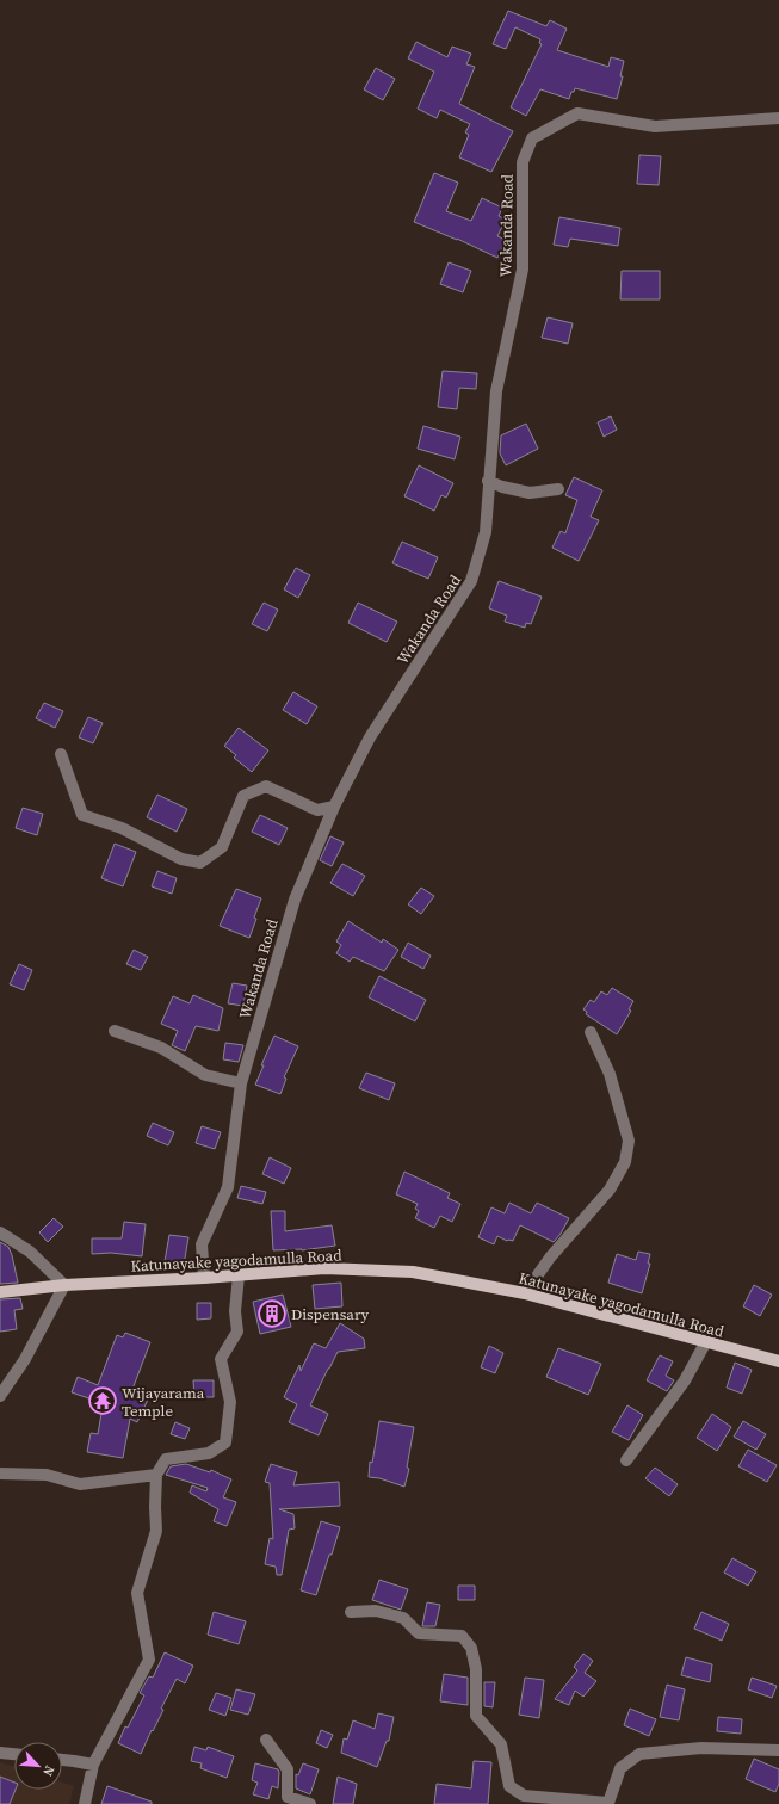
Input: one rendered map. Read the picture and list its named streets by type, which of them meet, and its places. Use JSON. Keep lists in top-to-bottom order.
{
  "streets": {
    "main road": ["Katunayake yagodamulla Road"],
    "street": ["Wakanda Road"]
  },
  "crossings": [
    ["Wakanda Road", "Katunayake yagodamulla Road"]
  ],
  "places": {
    "building": ["Dispensary"],
    "temple": ["Wijayarama Temple"]
  },
  "north": "bottom right"
}
